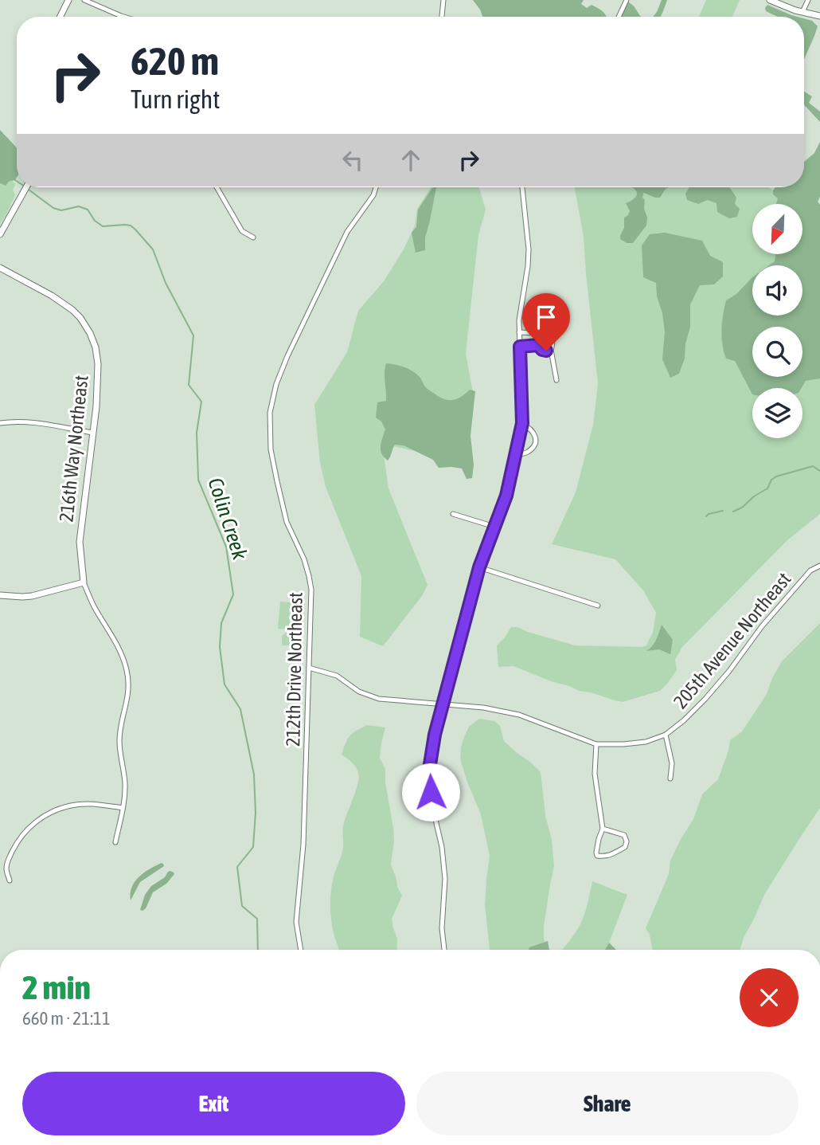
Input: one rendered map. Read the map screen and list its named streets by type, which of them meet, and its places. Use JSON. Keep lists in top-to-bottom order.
{
  "streets": {
    "street": ["216th Way Northeast", "205th Avenue Northeast", "212th Drive Northeast"]
  },
  "water": ["Colin Creek"],
  "north": "bottom left",
  "page": {
    "turn": ["620 m", "Turn right"],
    "heading": ["2 min", "660 m · 21:11"],
    "buttons": ["Exit", "Share"]
  }
}
